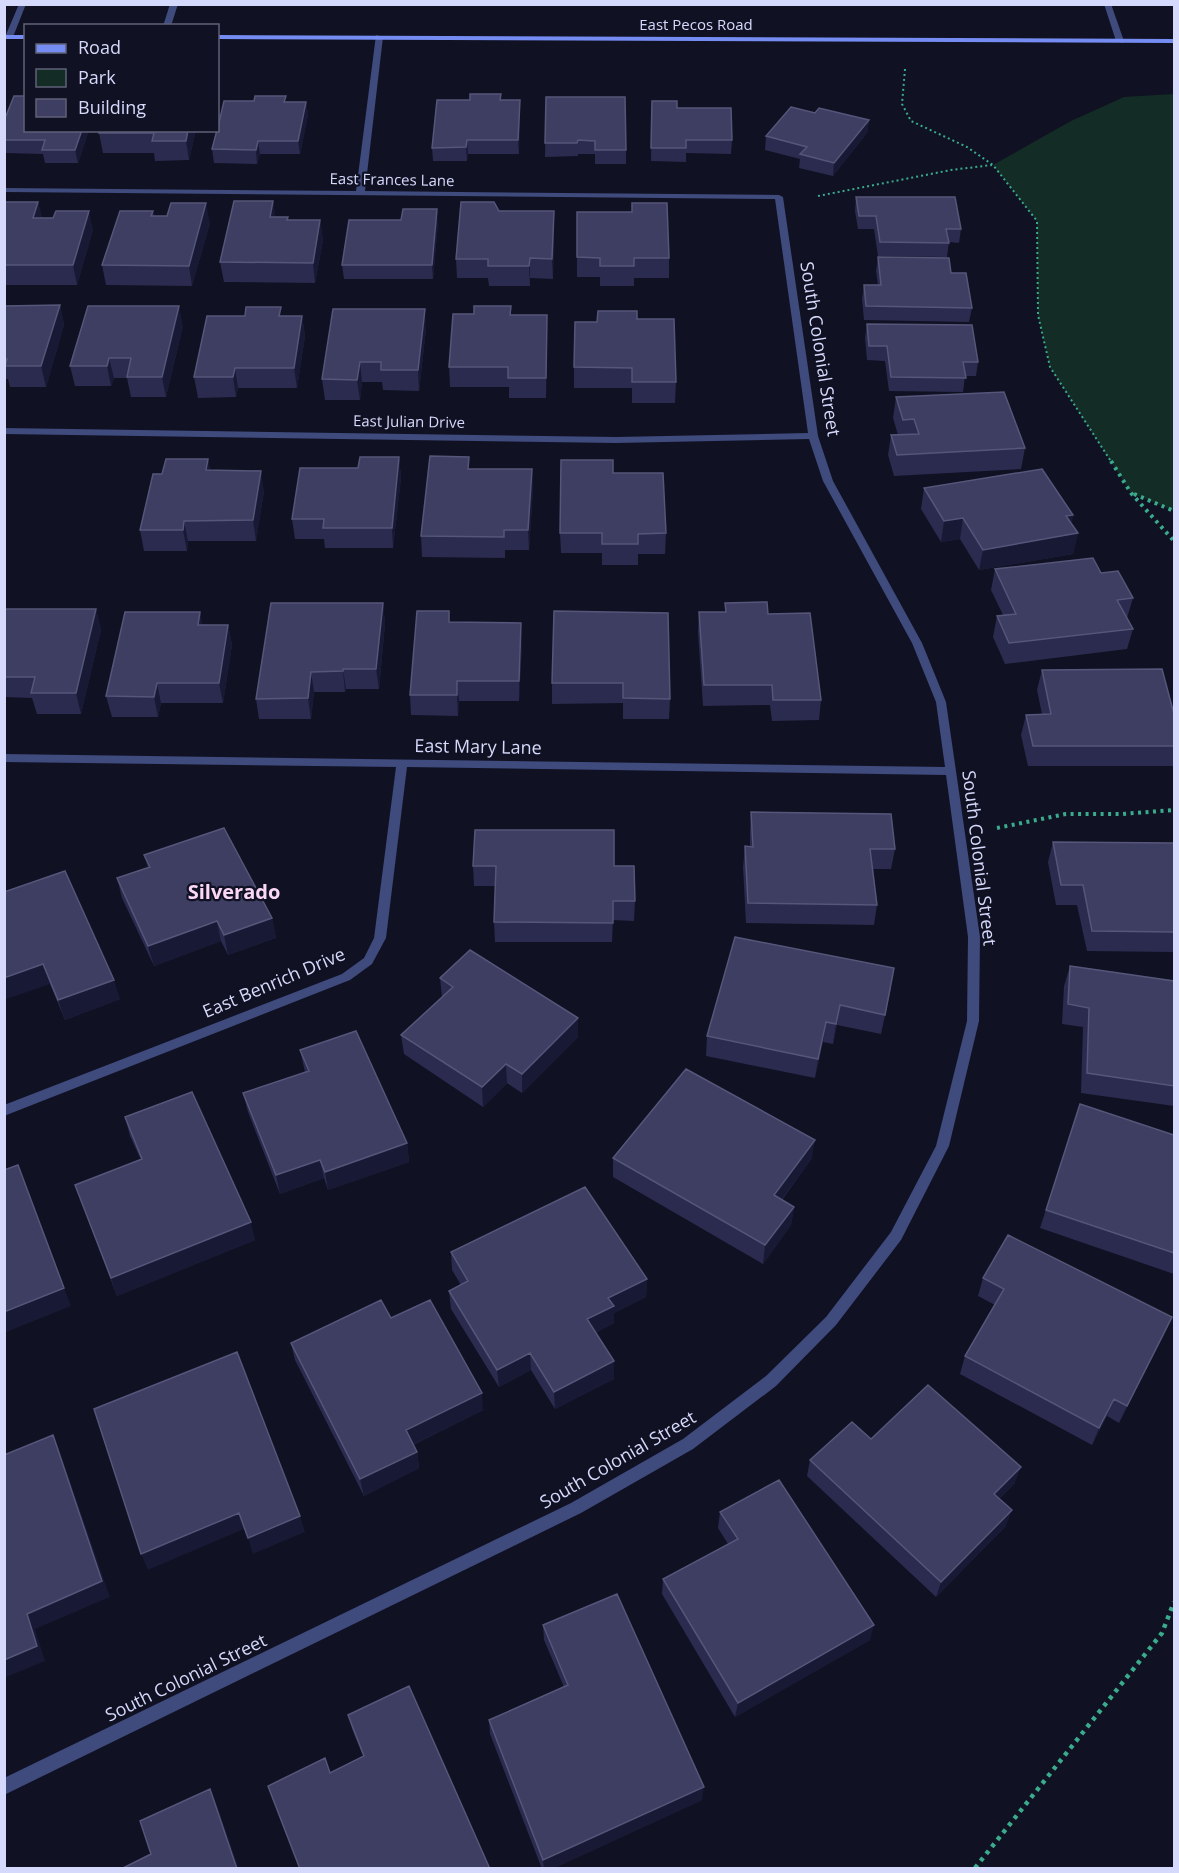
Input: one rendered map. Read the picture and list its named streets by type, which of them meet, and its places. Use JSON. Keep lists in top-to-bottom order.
{
  "streets": {
    "main road": ["East Pecos Road"],
    "street": [
      "East Frances Lane",
      "South Colonial Street",
      "East Julian Drive",
      "East Mary Lane",
      "East Benrich Drive"
    ]
  },
  "crossings": [
    ["East Frances Lane", "South Colonial Street"],
    ["South Colonial Street", "East Julian Drive"],
    ["South Colonial Street", "East Mary Lane"],
    ["East Mary Lane", "East Benrich Drive"]
  ],
  "districts": ["Silverado"],
  "legend": ["Road", "Park", "Building"]
}
